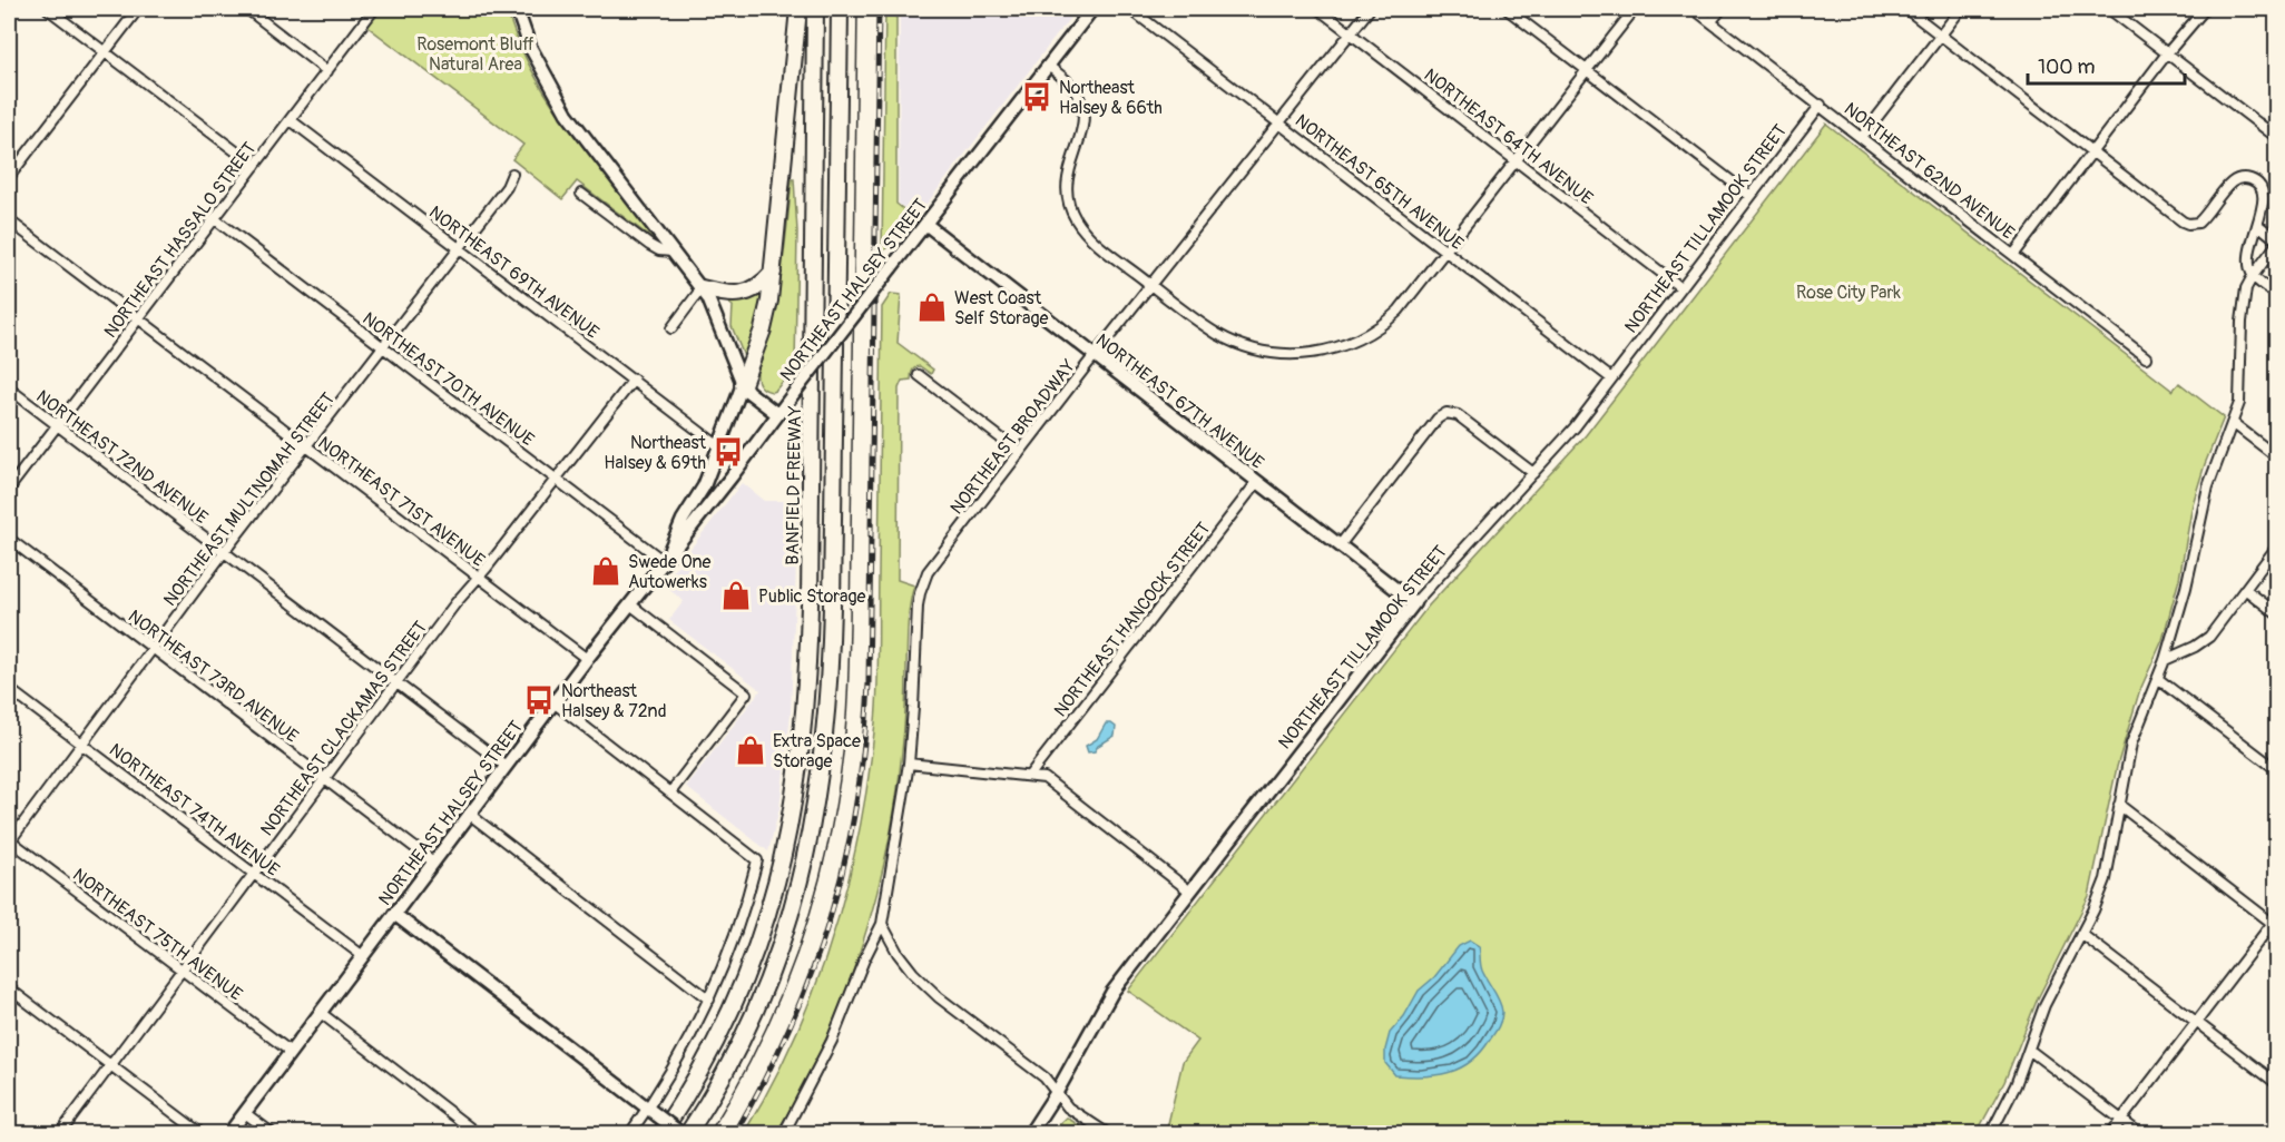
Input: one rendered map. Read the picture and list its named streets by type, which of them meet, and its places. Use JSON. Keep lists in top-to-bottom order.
{
  "streets": {
    "highway": ["BANFIELD FREEWAY"],
    "street": [
      "NORTHEAST 64TH AVENUE",
      "NORTHEAST 62ND AVENUE",
      "NORTHEAST 65TH AVENUE",
      "NORTHEAST TILLAMOOK STREET",
      "NORTHEAST HASSALO STREET",
      "NORTHEAST 69TH AVENUE",
      "NORTHEAST HALSEY STREET",
      "NORTHEAST 70TH AVENUE",
      "NORTHEAST 67TH AVENUE",
      "NORTHEAST BROADWAY",
      "NORTHEAST 72ND AVENUE",
      "NORTHEAST MULTNOMAH STREET",
      "NORTHEAST 71ST AVENUE",
      "NORTHEAST HANCOCK STREET",
      "NORTHEAST 73RD AVENUE",
      "NORTHEAST CLACKAMAS STREET",
      "NORTHEAST 74TH AVENUE",
      "NORTHEAST 75TH AVENUE"
    ]
  },
  "crossings": [
    ["NORTHEAST 64TH AVENUE", "NORTHEAST TILLAMOOK STREET"],
    ["NORTHEAST 64TH AVENUE", "NORTHEAST BROADWAY"],
    ["NORTHEAST 62ND AVENUE", "NORTHEAST TILLAMOOK STREET"],
    ["NORTHEAST 65TH AVENUE", "NORTHEAST TILLAMOOK STREET"],
    ["NORTHEAST 65TH AVENUE", "NORTHEAST BROADWAY"],
    ["NORTHEAST TILLAMOOK STREET", "NORTHEAST 67TH AVENUE"],
    ["NORTHEAST HASSALO STREET", "NORTHEAST 69TH AVENUE"],
    ["NORTHEAST HASSALO STREET", "NORTHEAST 70TH AVENUE"],
    ["NORTHEAST HASSALO STREET", "NORTHEAST 72ND AVENUE"],
    ["NORTHEAST HASSALO STREET", "NORTHEAST 71ST AVENUE"],
    ["NORTHEAST 69TH AVENUE", "NORTHEAST MULTNOMAH STREET"],
    ["NORTHEAST 69TH AVENUE", "NORTHEAST CLACKAMAS STREET"],
    ["NORTHEAST HALSEY STREET", "NORTHEAST 70TH AVENUE"],
    ["NORTHEAST HALSEY STREET", "NORTHEAST 67TH AVENUE"],
    ["NORTHEAST HALSEY STREET", "NORTHEAST 72ND AVENUE"],
    ["NORTHEAST HALSEY STREET", "NORTHEAST 71ST AVENUE"],
    ["NORTHEAST HALSEY STREET", "NORTHEAST 73RD AVENUE"],
    ["NORTHEAST HALSEY STREET", "NORTHEAST 74TH AVENUE"],
    ["NORTHEAST HALSEY STREET", "NORTHEAST 75TH AVENUE"],
    ["NORTHEAST 70TH AVENUE", "NORTHEAST MULTNOMAH STREET"],
    ["NORTHEAST 70TH AVENUE", "NORTHEAST CLACKAMAS STREET"],
    ["NORTHEAST 67TH AVENUE", "NORTHEAST BROADWAY"],
    ["NORTHEAST 67TH AVENUE", "NORTHEAST HANCOCK STREET"],
    ["NORTHEAST 72ND AVENUE", "NORTHEAST MULTNOMAH STREET"],
    ["NORTHEAST 72ND AVENUE", "NORTHEAST CLACKAMAS STREET"],
    ["NORTHEAST MULTNOMAH STREET", "NORTHEAST 71ST AVENUE"],
    ["NORTHEAST MULTNOMAH STREET", "NORTHEAST 73RD AVENUE"],
    ["NORTHEAST MULTNOMAH STREET", "NORTHEAST 74TH AVENUE"],
    ["NORTHEAST MULTNOMAH STREET", "NORTHEAST 75TH AVENUE"],
    ["NORTHEAST 71ST AVENUE", "NORTHEAST CLACKAMAS STREET"],
    ["NORTHEAST 73RD AVENUE", "NORTHEAST CLACKAMAS STREET"],
    ["NORTHEAST CLACKAMAS STREET", "NORTHEAST 74TH AVENUE"],
    ["NORTHEAST CLACKAMAS STREET", "NORTHEAST 75TH AVENUE"]
  ],
  "parks": ["Rosemont Bluff Natural Area", "Rose City Park"],
  "places": {
    "bus stop": ["Northeast Halsey & 66th", "Northeast Halsey & 69th", "Northeast Halsey & 72nd"],
    "shop": [
      "West Coast Self Storage",
      "Swede One Autowerks",
      "Public Storage",
      "Extra Space Storage"
    ]
  },
  "scale_bar": "100 m"
}
